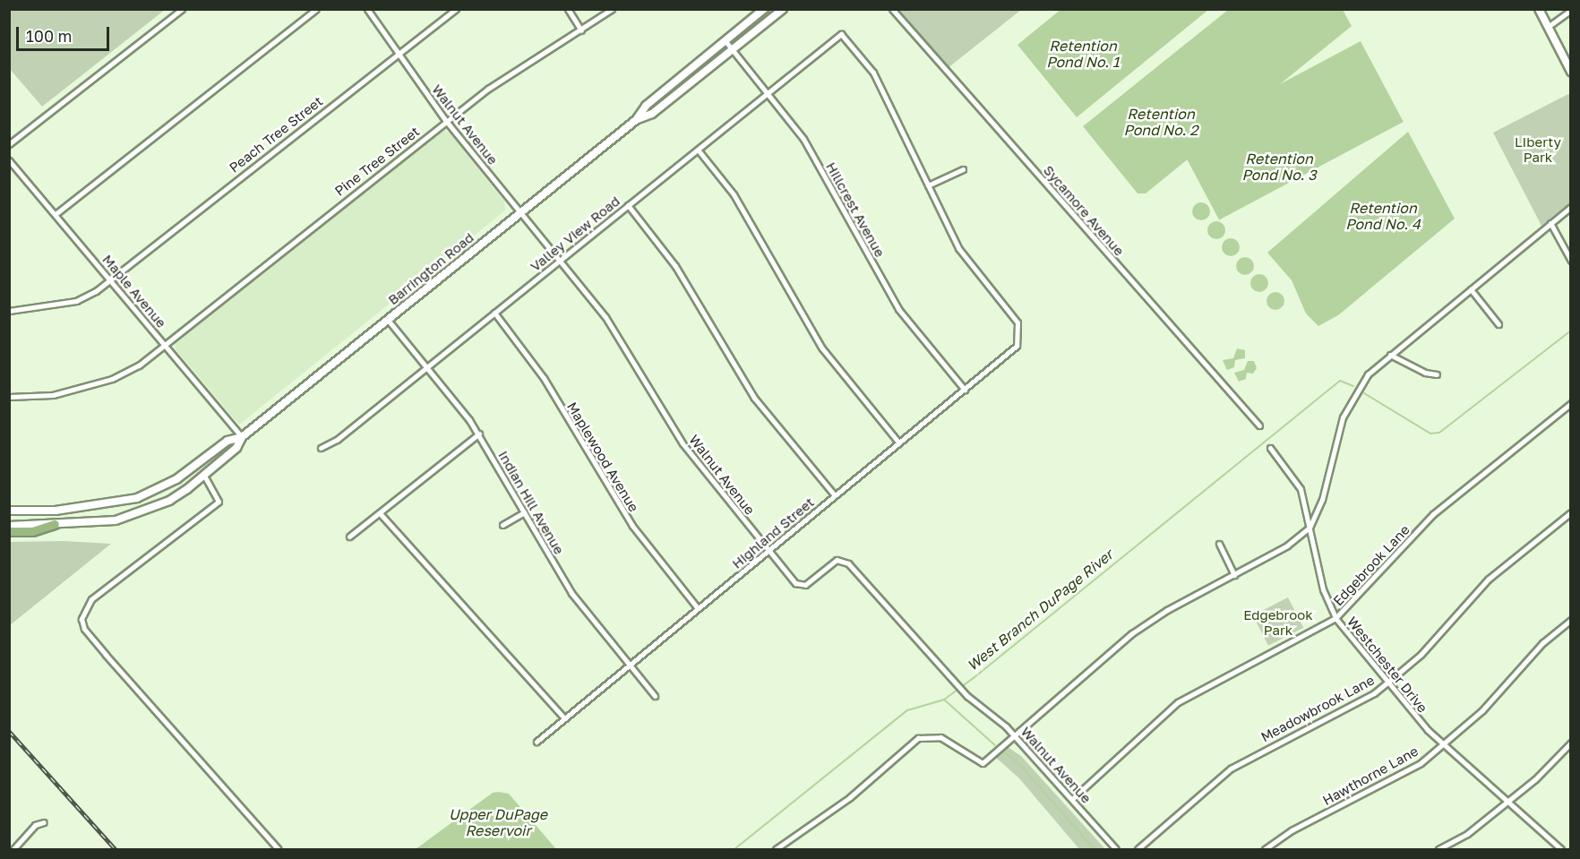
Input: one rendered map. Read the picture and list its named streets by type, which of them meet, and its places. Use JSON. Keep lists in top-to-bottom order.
{
  "streets": {
    "main road": ["Barrington Road"],
    "street": [
      "Walnut Avenue",
      "Peach Tree Street",
      "Pine Tree Street",
      "Hillcrest Avenue",
      "Sycamore Avenue",
      "Valley View Road",
      "Maple Avenue",
      "Maplewood Avenue",
      "Indian Hill Avenue",
      "Highland Street",
      "Edgebrook Lane",
      "Westchester Drive",
      "Meadowbrook Lane",
      "Hawthorne Lane"
    ]
  },
  "crossings": [
    ["Walnut Avenue", "Peach Tree Street"],
    ["Walnut Avenue", "Pine Tree Street"],
    ["Walnut Avenue", "Valley View Road"],
    ["Walnut Avenue", "Barrington Road"],
    ["Walnut Avenue", "Highland Street"],
    ["Walnut Avenue", "Edgebrook Lane"],
    ["Peach Tree Street", "Maple Avenue"],
    ["Pine Tree Street", "Maple Avenue"],
    ["Hillcrest Avenue", "Valley View Road"],
    ["Hillcrest Avenue", "Barrington Road"],
    ["Hillcrest Avenue", "Highland Street"],
    ["Valley View Road", "Maplewood Avenue"],
    ["Valley View Road", "Indian Hill Avenue"],
    ["Valley View Road", "Highland Street"],
    ["Barrington Road", "Maple Avenue"],
    ["Barrington Road", "Indian Hill Avenue"],
    ["Maplewood Avenue", "Highland Street"],
    ["Indian Hill Avenue", "Highland Street"],
    ["Edgebrook Lane", "Westchester Drive"],
    ["Westchester Drive", "Meadowbrook Lane"],
    ["Westchester Drive", "Hawthorne Lane"]
  ],
  "water": [
    "Retention Pond No. 1",
    "Retention Pond No. 2",
    "Retention Pond No. 3",
    "Retention Pond No. 4",
    "West Branch DuPage River",
    "Upper DuPage Reservoir"
  ],
  "parks": ["LIberty Park", "Edgebrook Park"],
  "scale_bar": "100 m"
}
